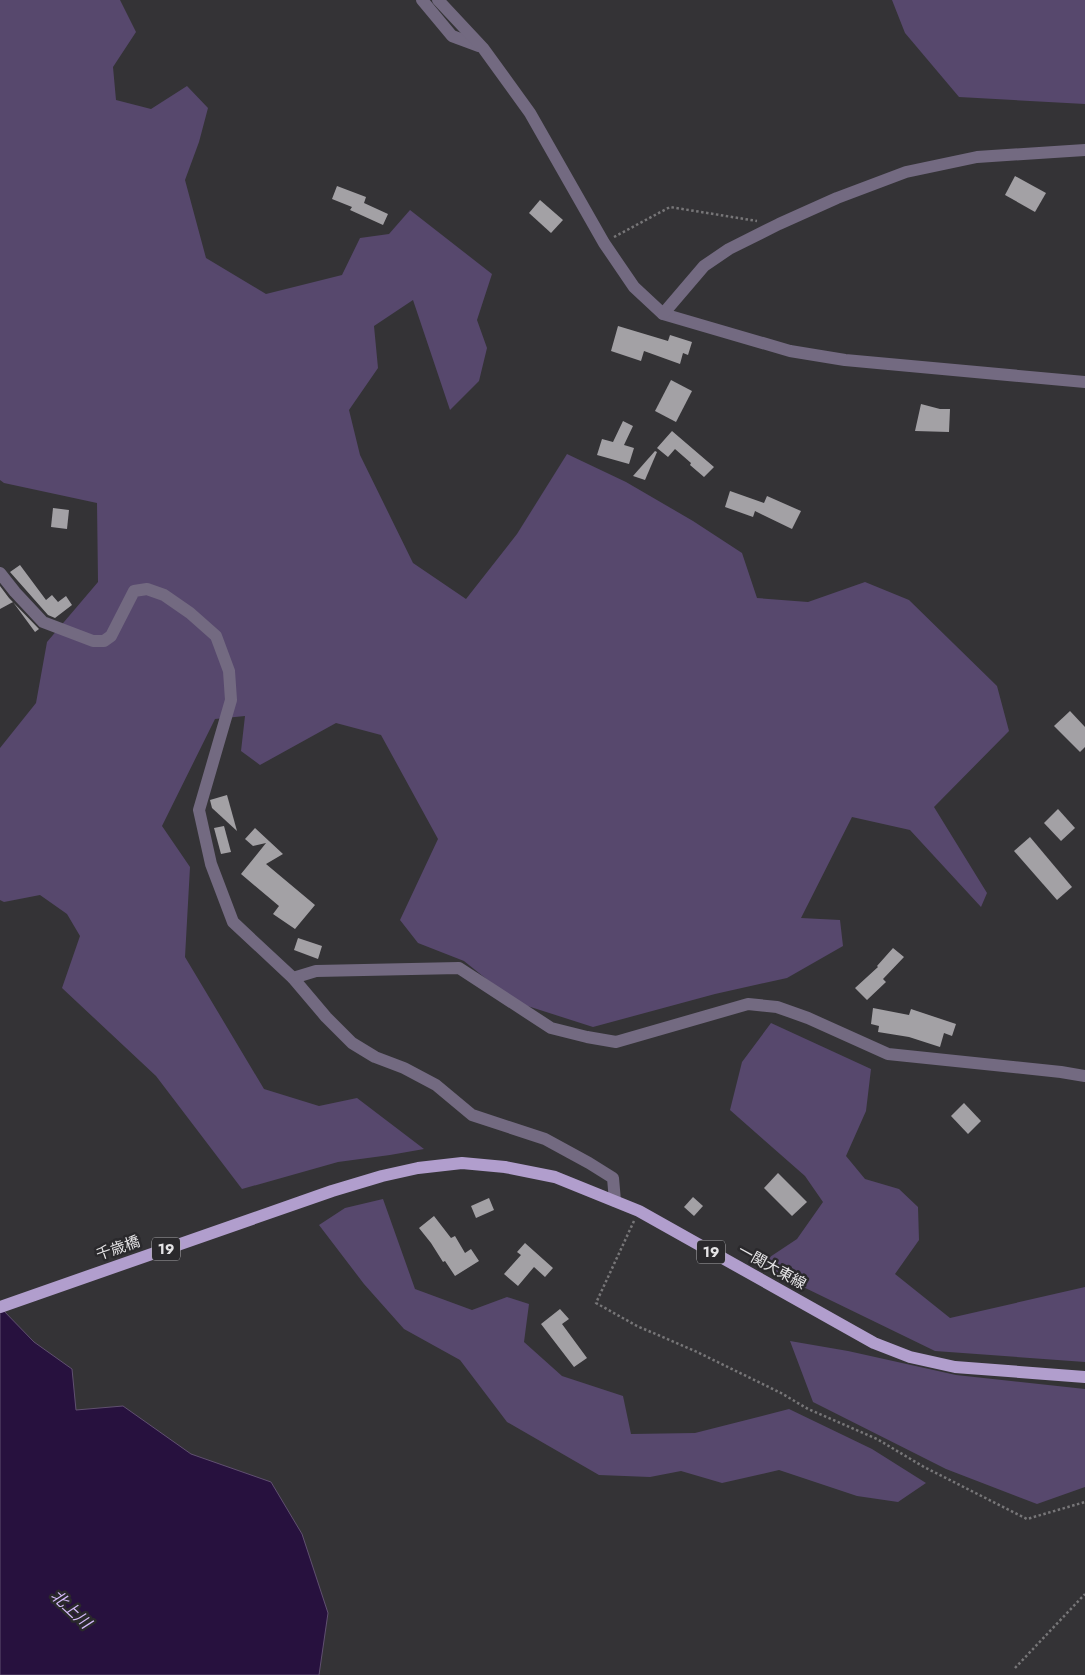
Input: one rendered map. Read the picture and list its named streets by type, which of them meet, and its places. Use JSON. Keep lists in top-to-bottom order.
{
  "streets": {
    "main road": ["千歳橋", "19", "一関大東線"]
  },
  "crossings": [
    ["千歳橋", "一関大東線"]
  ],
  "water": ["北上川"]
}
